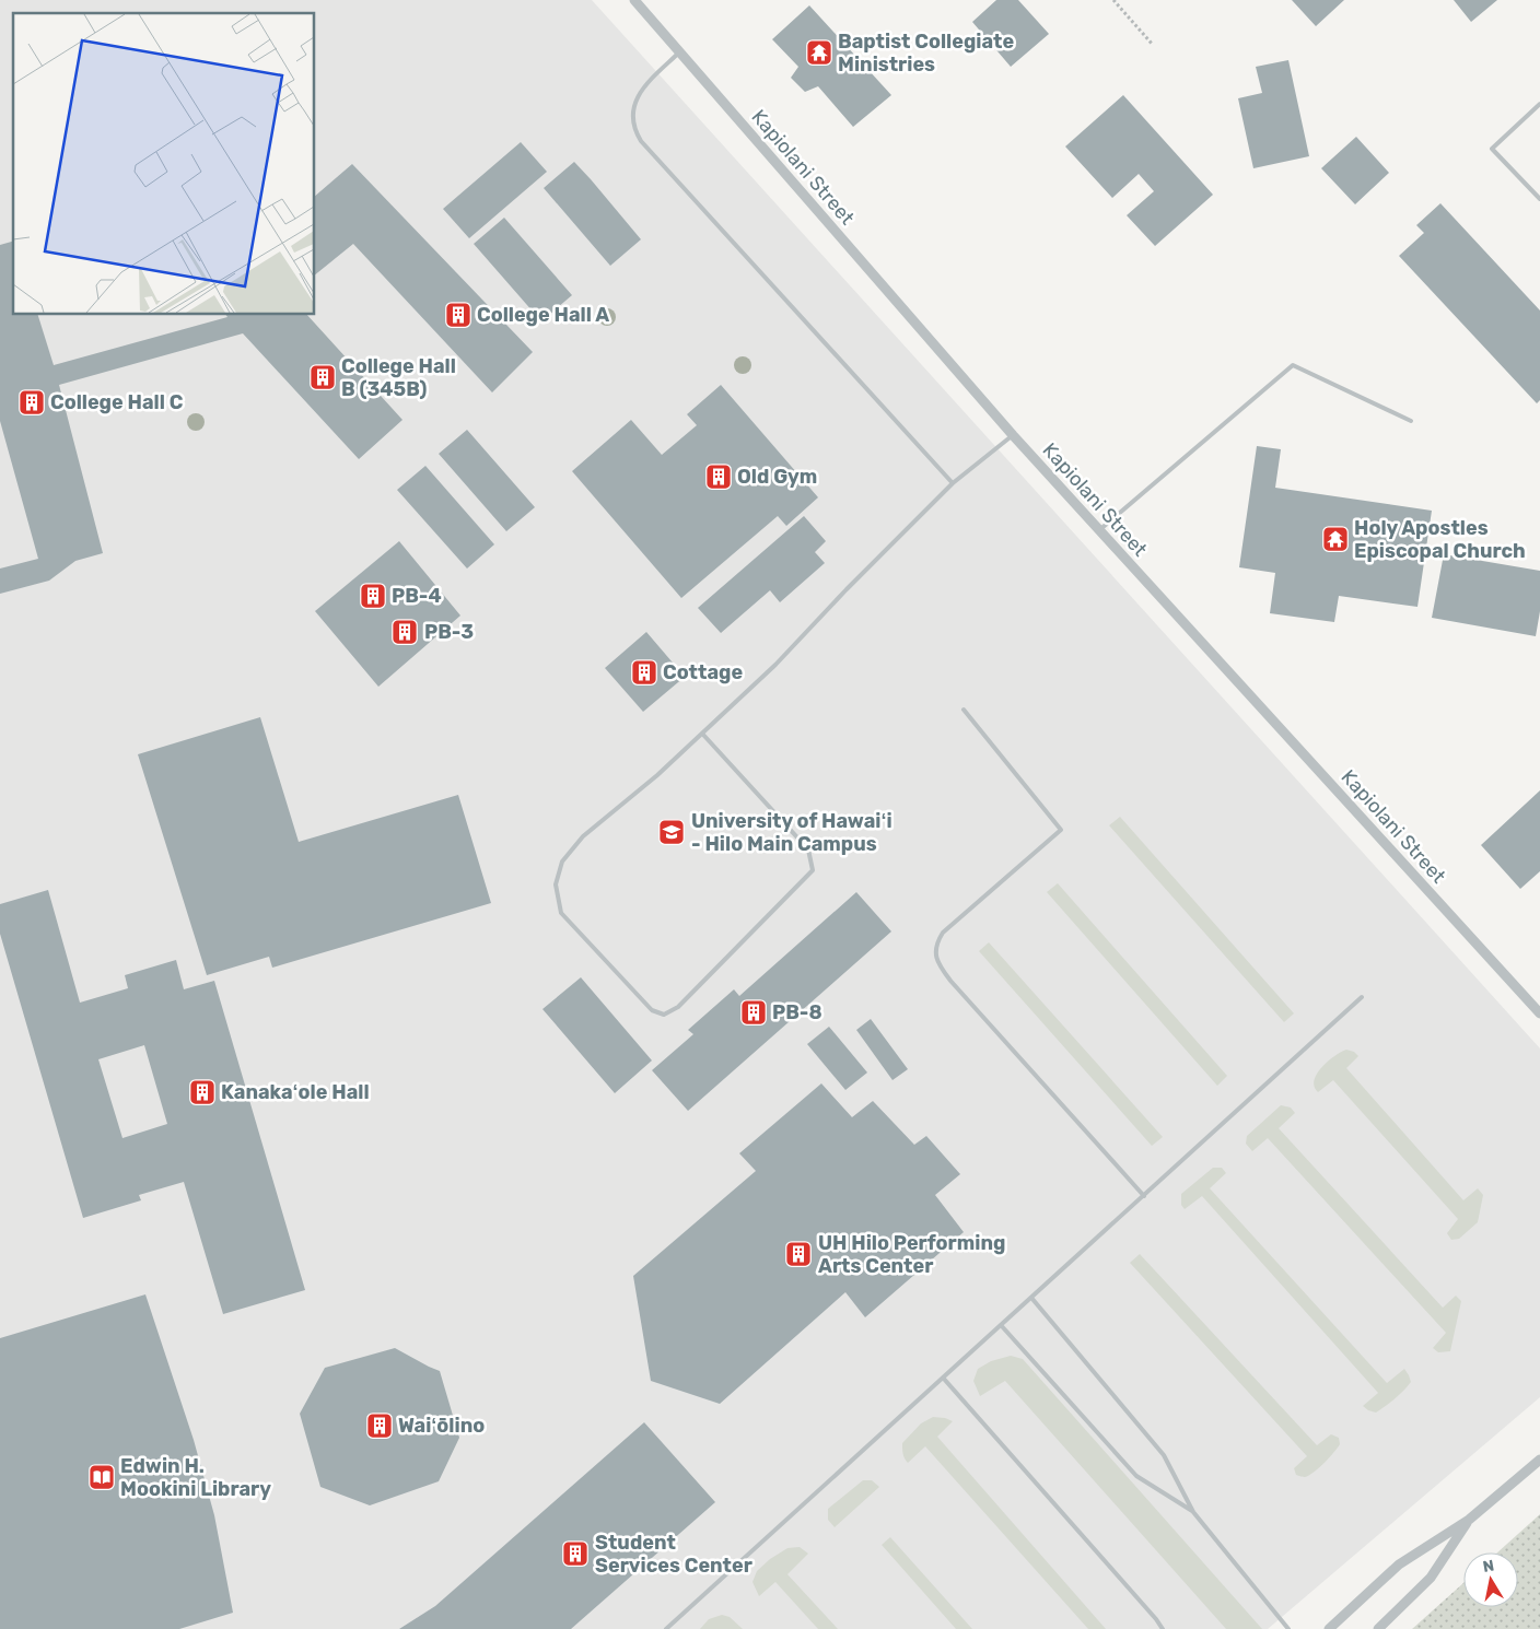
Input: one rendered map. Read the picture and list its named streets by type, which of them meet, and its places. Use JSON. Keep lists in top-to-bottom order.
{
  "streets": {
    "street": ["Kapiolani Street"]
  },
  "places": {
    "temple": ["Baptist Collegiate Ministries", "Holy Apostles Episcopal Church"],
    "building": [
      "College Hall A",
      "College Hall B (345B)",
      "College Hall C",
      "Old Gym",
      "PB-4",
      "PB-3",
      "Cottage",
      "PB-8",
      "Kanakaʻole Hall",
      "UH Hilo Performing Arts Center",
      "Waiʻōlino",
      "Student Services Center"
    ],
    "school or university": ["University of Hawaiʻi - Hilo Main Campus"],
    "library": ["Edwin H. Mookini Library"]
  },
  "north": "top"
}
